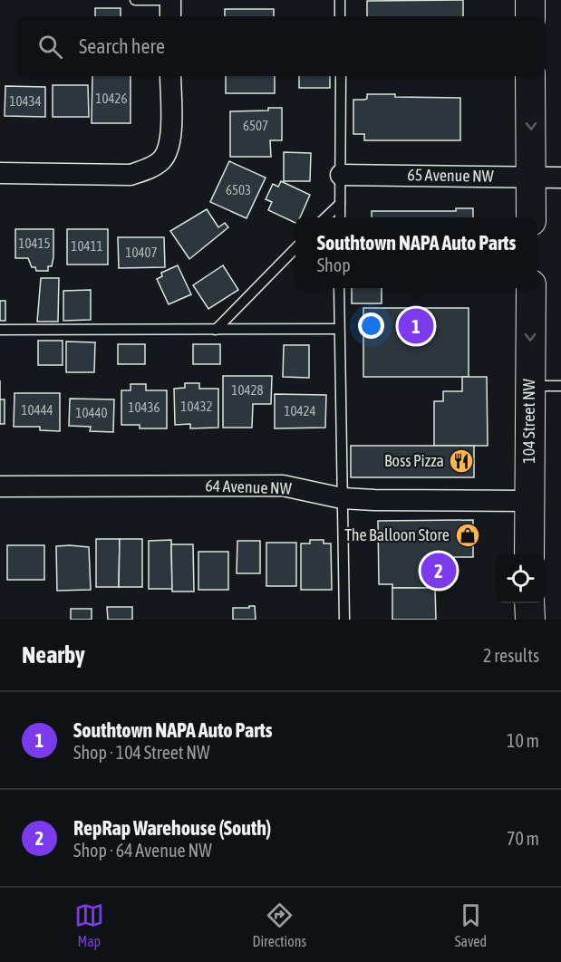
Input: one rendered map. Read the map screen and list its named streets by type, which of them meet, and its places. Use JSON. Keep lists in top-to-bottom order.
{
  "streets": {
    "main road": ["104 Street NW"],
    "street": ["65 Avenue NW", "64 Avenue NW"]
  },
  "crossings": [
    ["104 Street NW", "64 Avenue NW"]
  ],
  "one_way": ["104 Street NW"],
  "places": {
    "restaurant": ["Boss Pizza"],
    "shop": ["The Balloon Store"]
  },
  "house_numbers": [
    "10426",
    "10434",
    "6507",
    "6503",
    "10415",
    "10411",
    "10407",
    "10428",
    "10432",
    "10436",
    "10444",
    "10424",
    "10440"
  ],
  "page": {
    "search": "Search here",
    "popup": ["Southtown NAPA Auto Parts", "Shop"],
    "pins": ["1", "2"],
    "heading": ["Nearby", "2 results"],
    "list": [
      {
        "mark": "1",
        "name": "Southtown NAPA Auto Parts",
        "note": "Shop · 104 Street NW",
        "value": "10 m"
      },
      {
        "mark": "2",
        "name": "RepRap Warehouse (South)",
        "note": "Shop · 64 Avenue NW",
        "value": "70 m"
      }
    ],
    "nav": ["Map", "Directions", "Saved"]
  }
}
